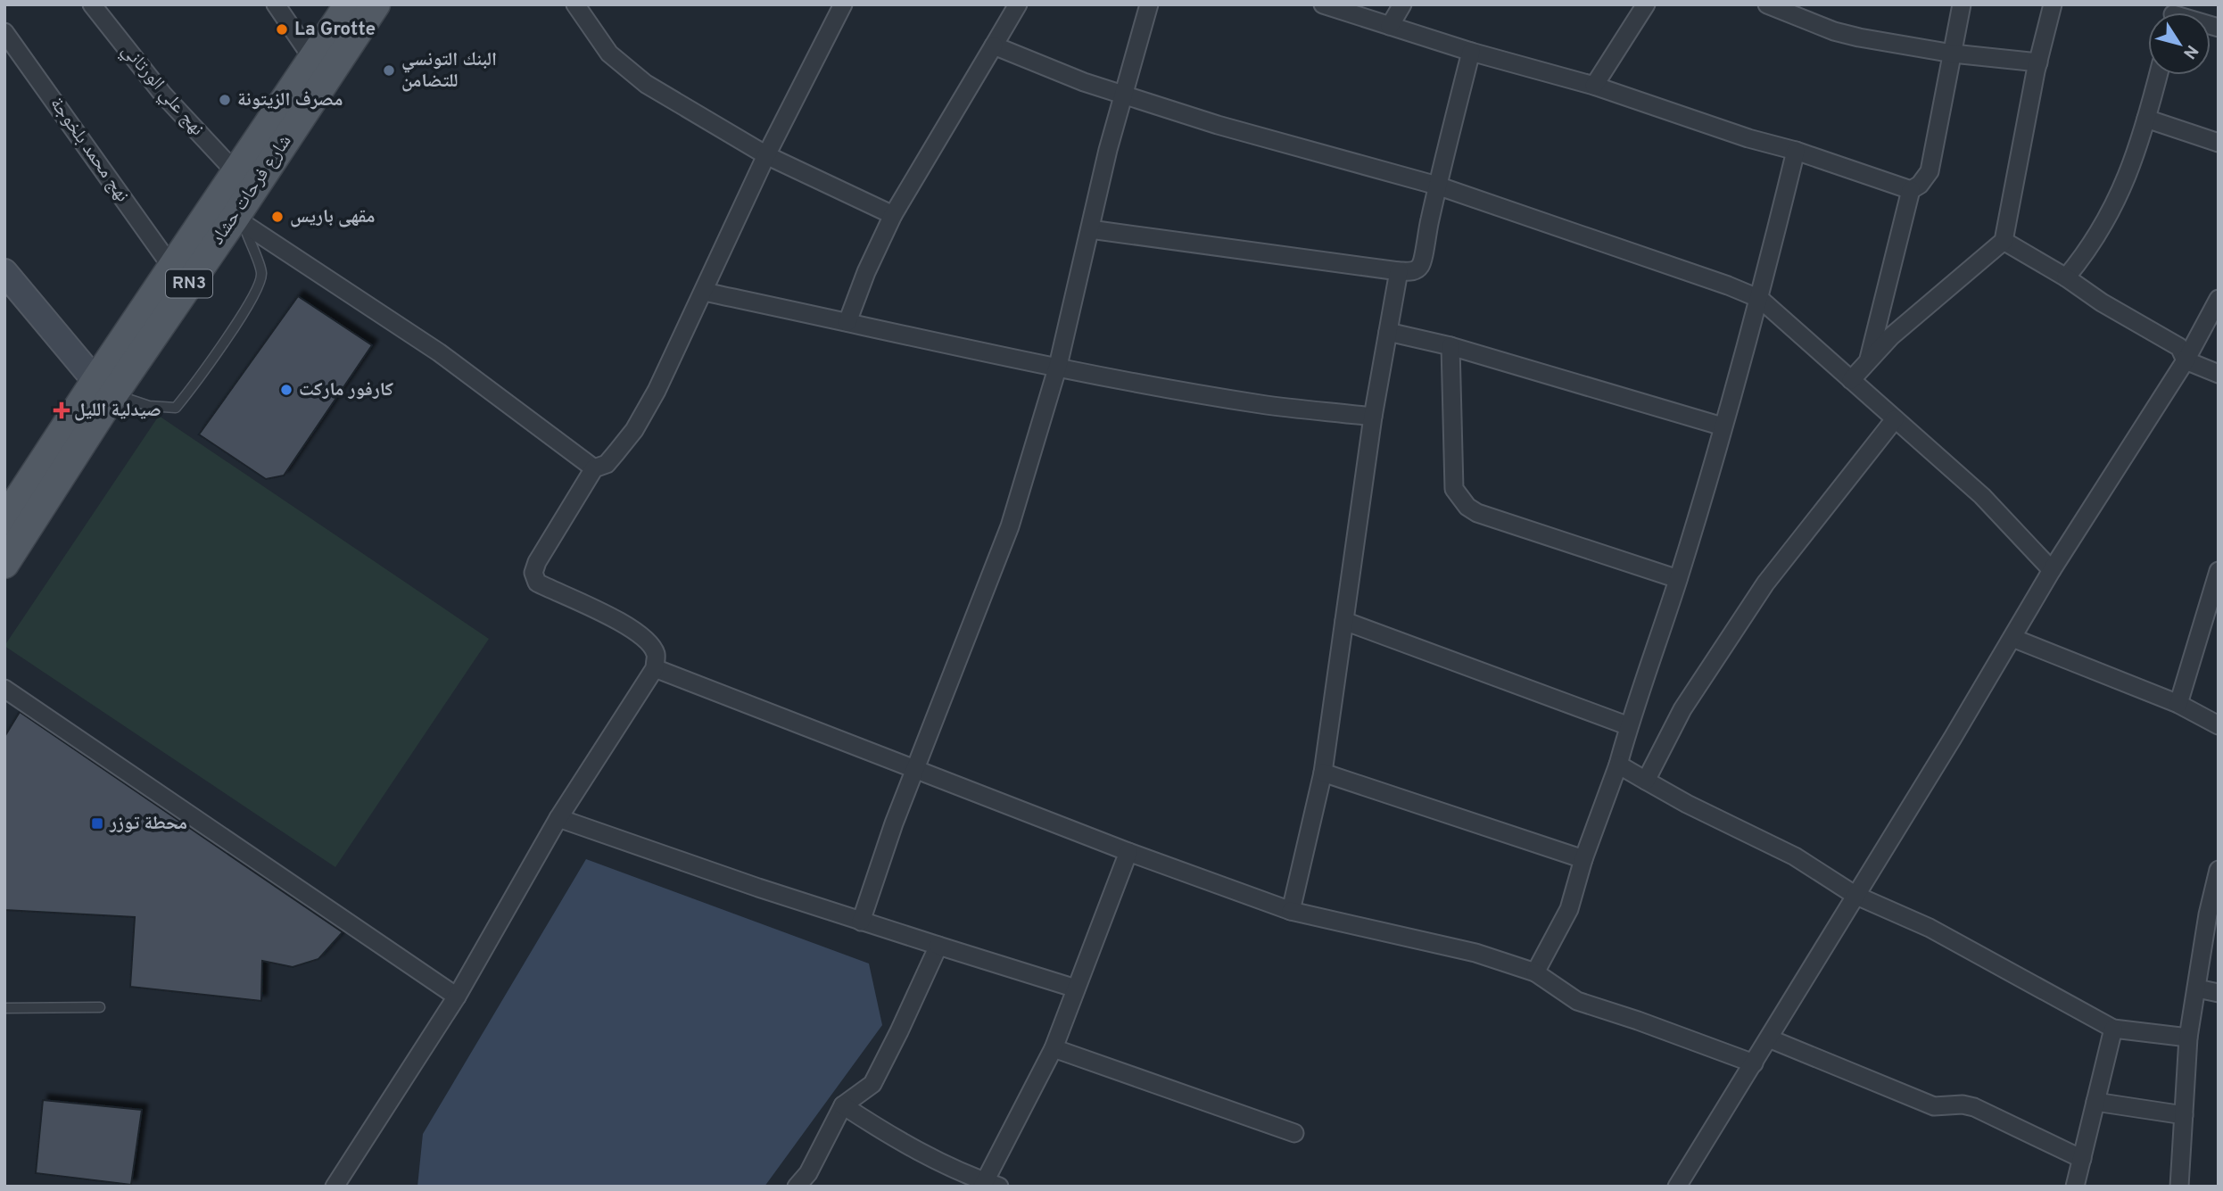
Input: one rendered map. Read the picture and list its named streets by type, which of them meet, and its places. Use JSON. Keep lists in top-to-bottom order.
{
  "streets": {
    "main road": ["شارع فرحات حشاد", "RN3"],
    "street": ["نهج علي الورتاني", "نهج محمد بلخوجة"]
  },
  "crossings": [
    ["نهج علي الورتاني", "شارع فرحات حشاد"],
    ["نهج محمد بلخوجة", "شارع فرحات حشاد"]
  ],
  "places": {
    "other": [
      "La Grotte",
      "البنك التونسي للتضامن",
      "مصرف الزيتونة",
      "مقهى باريس",
      "كارفور ماركت"
    ],
    "health": ["صيدلية الليل"],
    "transit": ["محطة توزر"]
  },
  "north": "bottom right"
}
